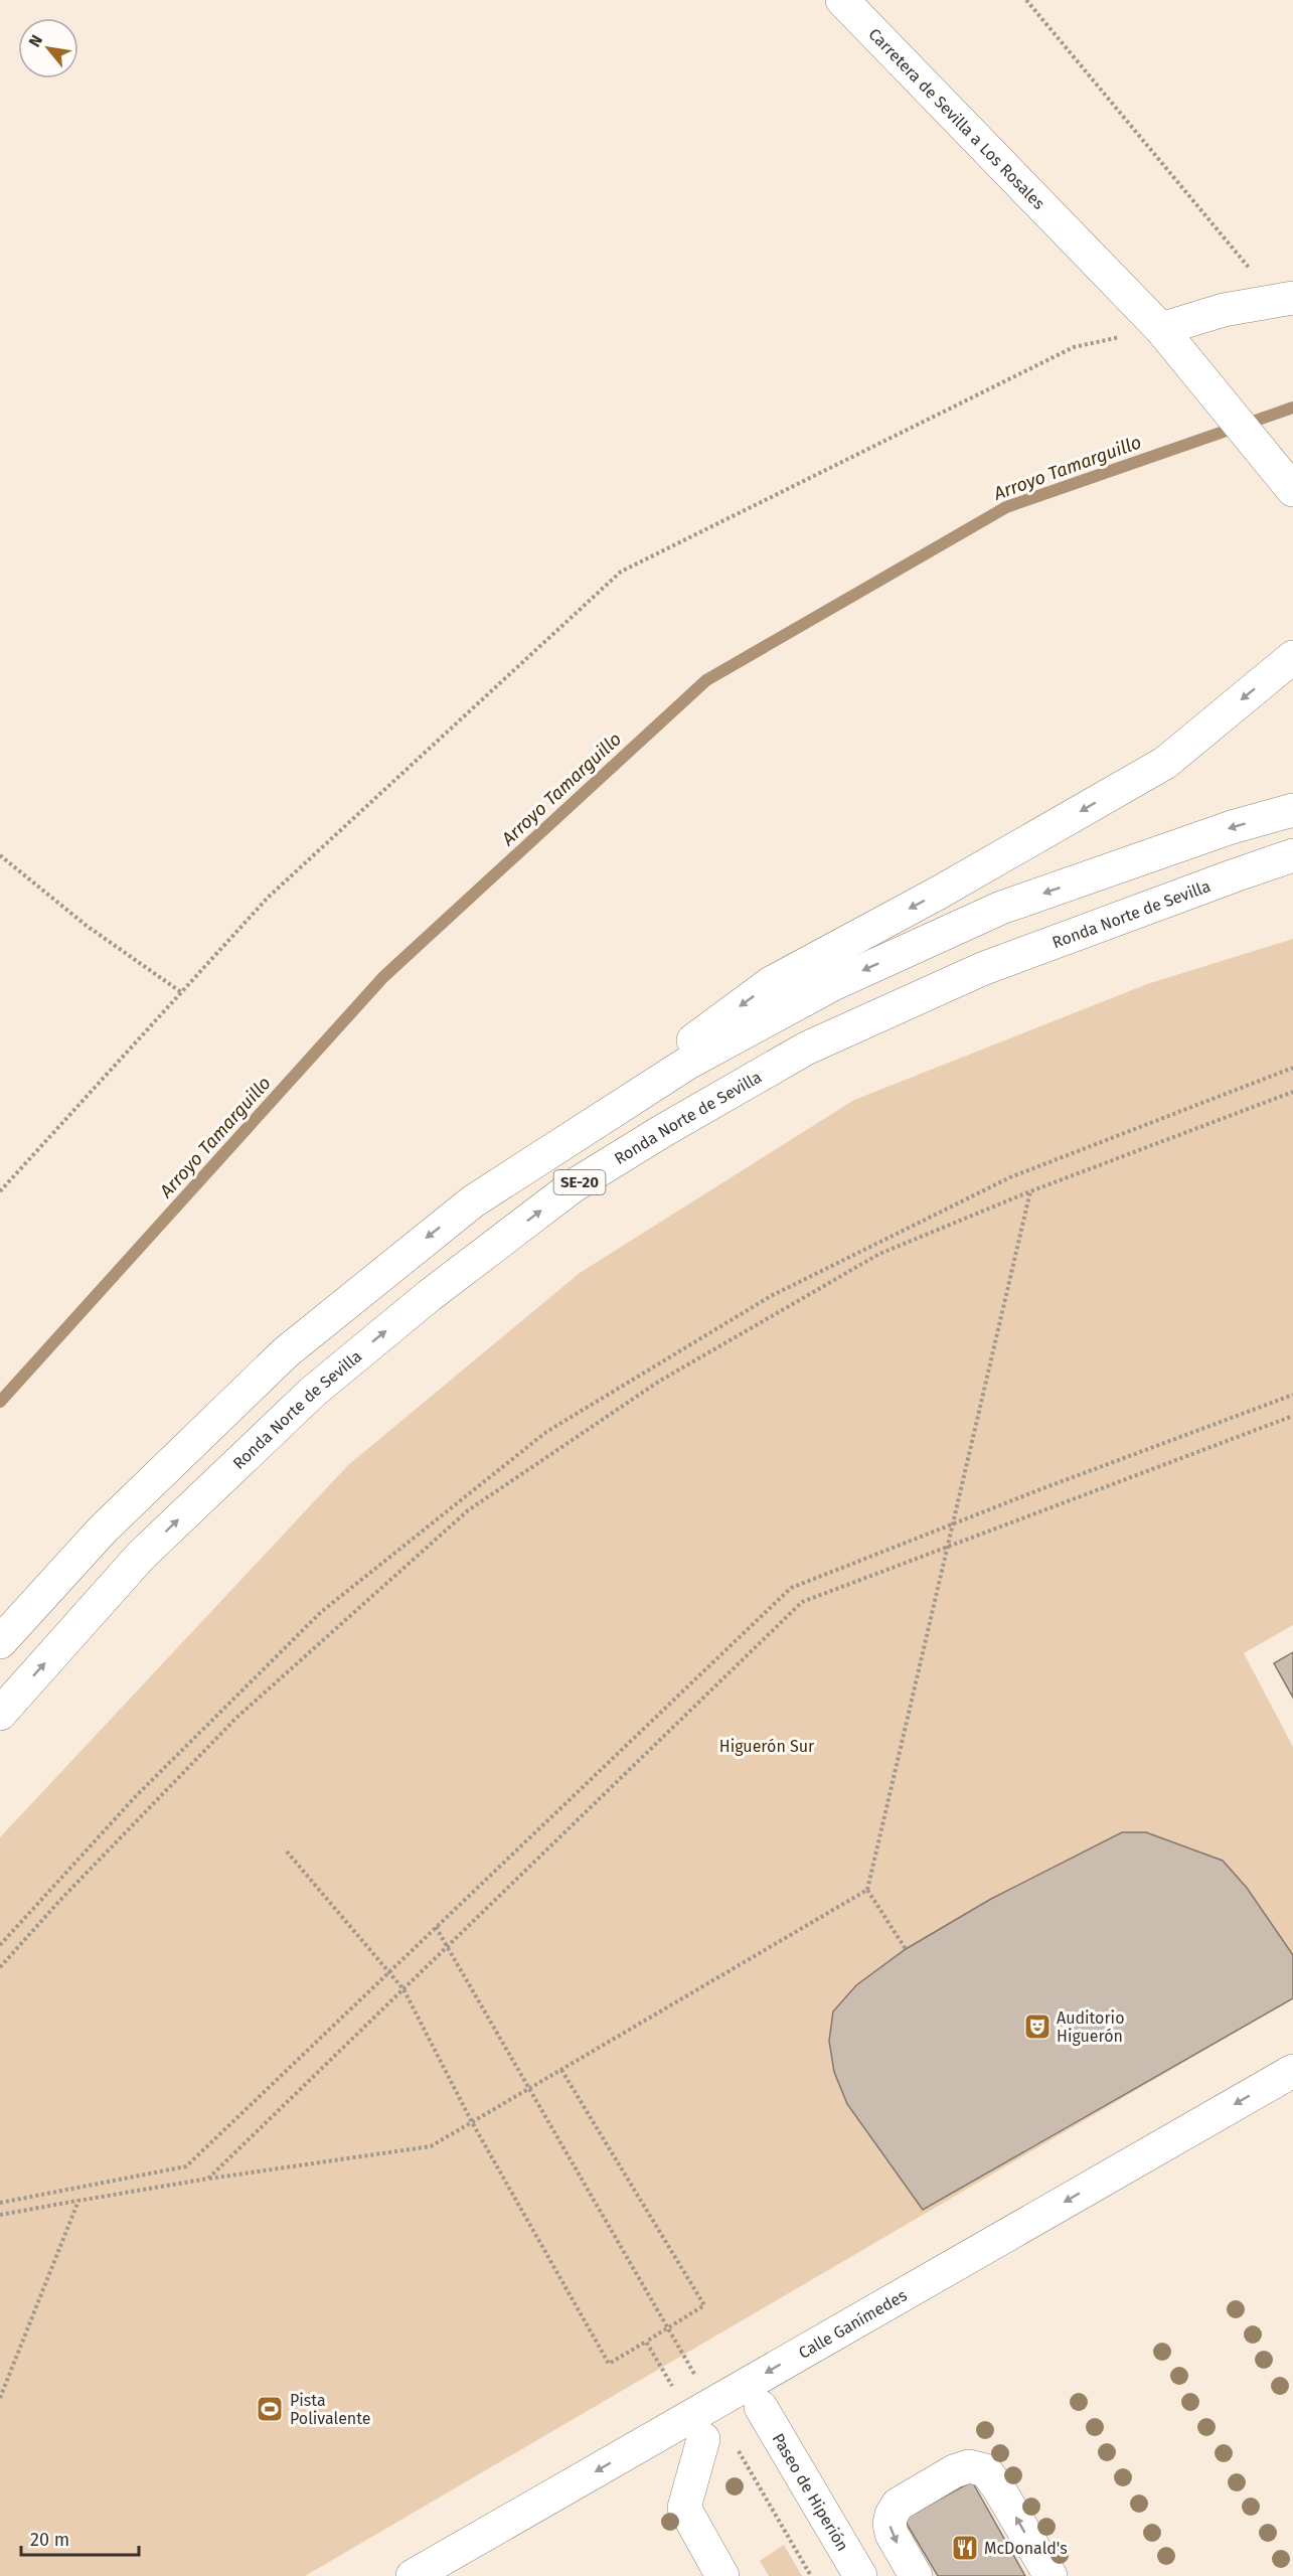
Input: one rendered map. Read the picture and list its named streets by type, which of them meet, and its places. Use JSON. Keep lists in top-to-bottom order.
{
  "streets": {
    "main road": [
      "Carretera de Sevilla a Los Rosales",
      "Ronda Norte de Sevilla",
      "SE-20",
      "Calle Ganímedes",
      "Paseo de Hiperión"
    ]
  },
  "one_way": ["Calle Ganímedes"],
  "water": ["Arroyo Tamarguillo"],
  "parks": ["Higuerón Sur"],
  "places": {
    "theatre": ["Auditorio Higuerón"],
    "sports": ["Pista Polivalente"],
    "restaurant": ["McDonald's"]
  },
  "scale_bar": "20 m",
  "north": "top left"
}
